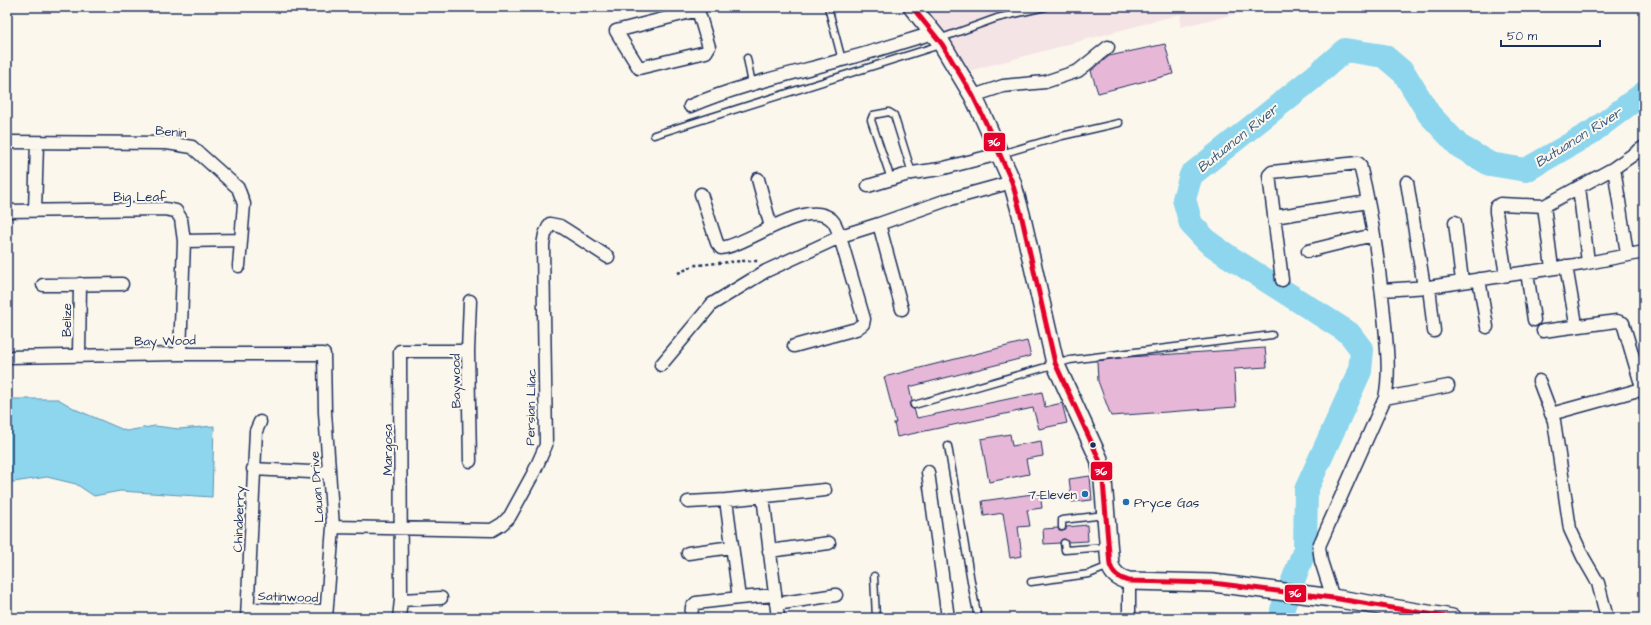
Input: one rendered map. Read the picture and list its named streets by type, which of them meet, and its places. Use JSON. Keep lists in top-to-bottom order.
{
  "streets": {
    "street": [
      "Benin",
      "Big Leaf",
      "Belize",
      "Bay Wood",
      "Baywood",
      "Persian Lilac",
      "Margosa",
      "Lauan Drive",
      "Chinaberry",
      "Satinwood"
    ]
  },
  "crossings": [
    ["Big Leaf", "Bay Wood"],
    ["Belize", "Bay Wood"],
    ["Bay Wood", "Lauan Drive"],
    ["Baywood", "Margosa"],
    ["Persian Lilac", "Margosa"],
    ["Persian Lilac", "Lauan Drive"],
    ["Lauan Drive", "Satinwood"],
    ["Chinaberry", "Satinwood"]
  ],
  "water": ["Butuanon River"],
  "places": ["7-Eleven", "Pryce Gas"],
  "lines": ["transit line 36"],
  "scale_bar": "50 m"
}
